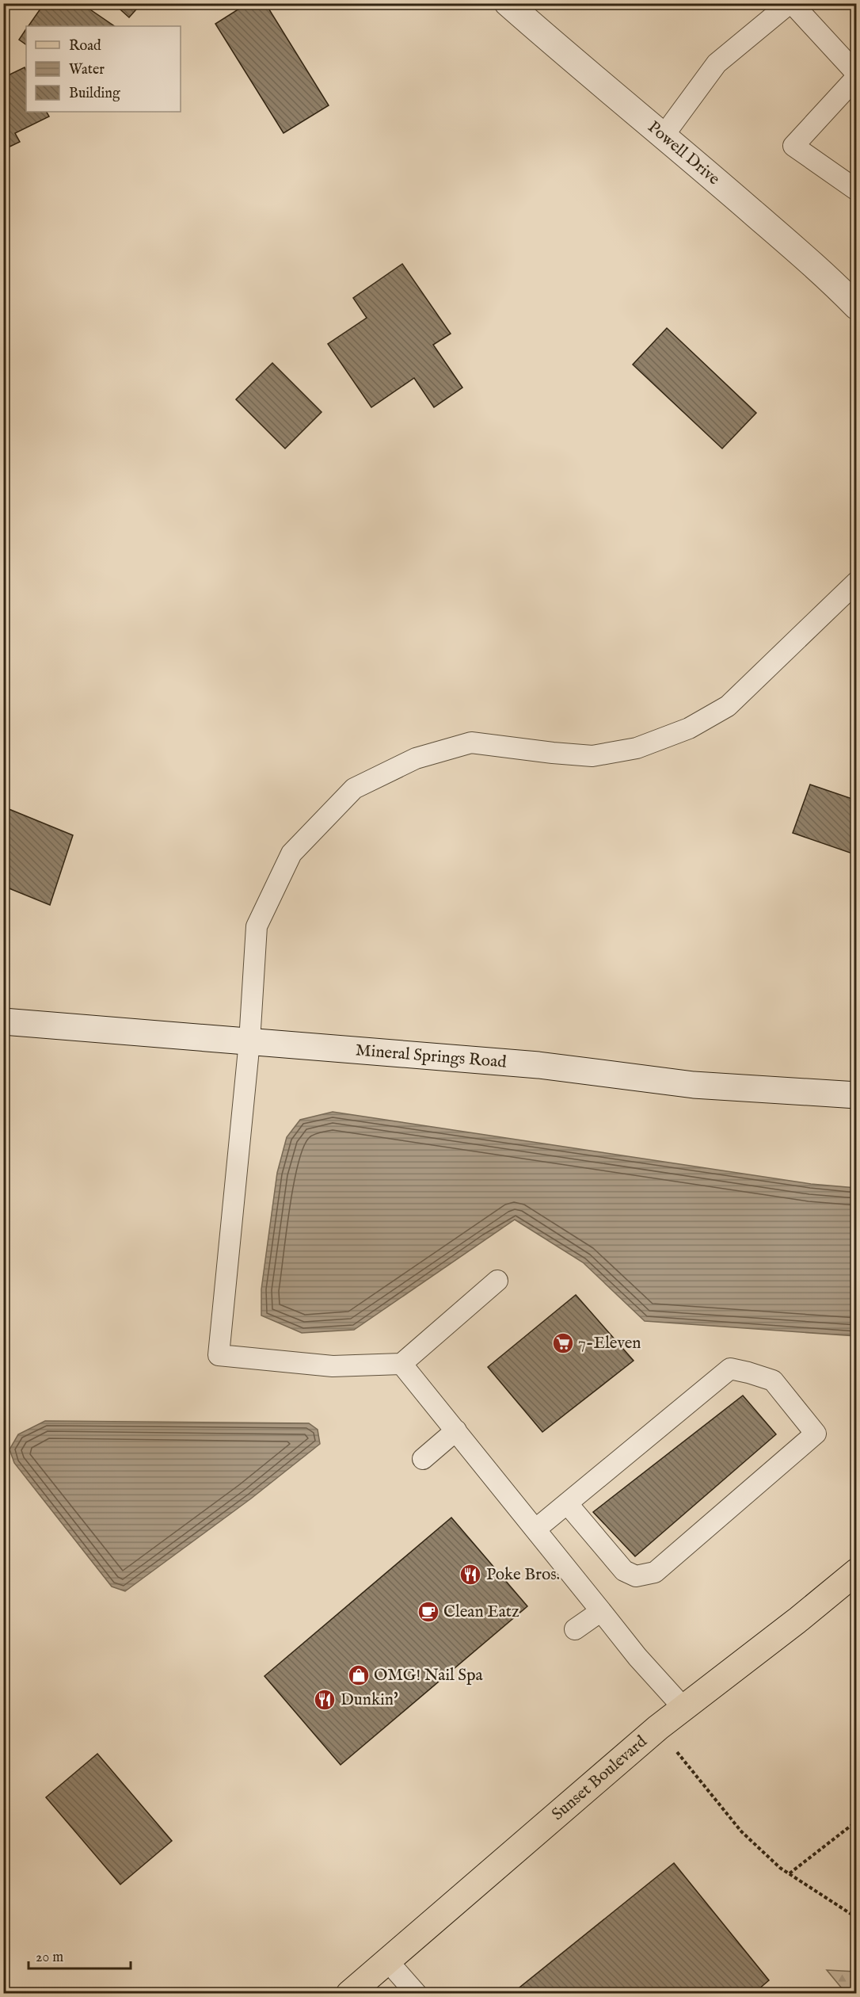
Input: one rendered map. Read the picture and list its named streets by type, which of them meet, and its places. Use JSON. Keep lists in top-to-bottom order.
{
  "streets": {
    "main road": ["Sunset Boulevard"],
    "street": ["Powell Drive", "Mineral Springs Road"]
  },
  "places": {
    "supermarket": ["7-Eleven"],
    "restaurant": ["Poke Bros.", "Dunkin'"],
    "cafe": ["Clean Eatz"],
    "shop": ["OMG! Nail Spa"]
  },
  "legend": ["Road", "Water", "Building"],
  "scale_bar": "20 m"
}
